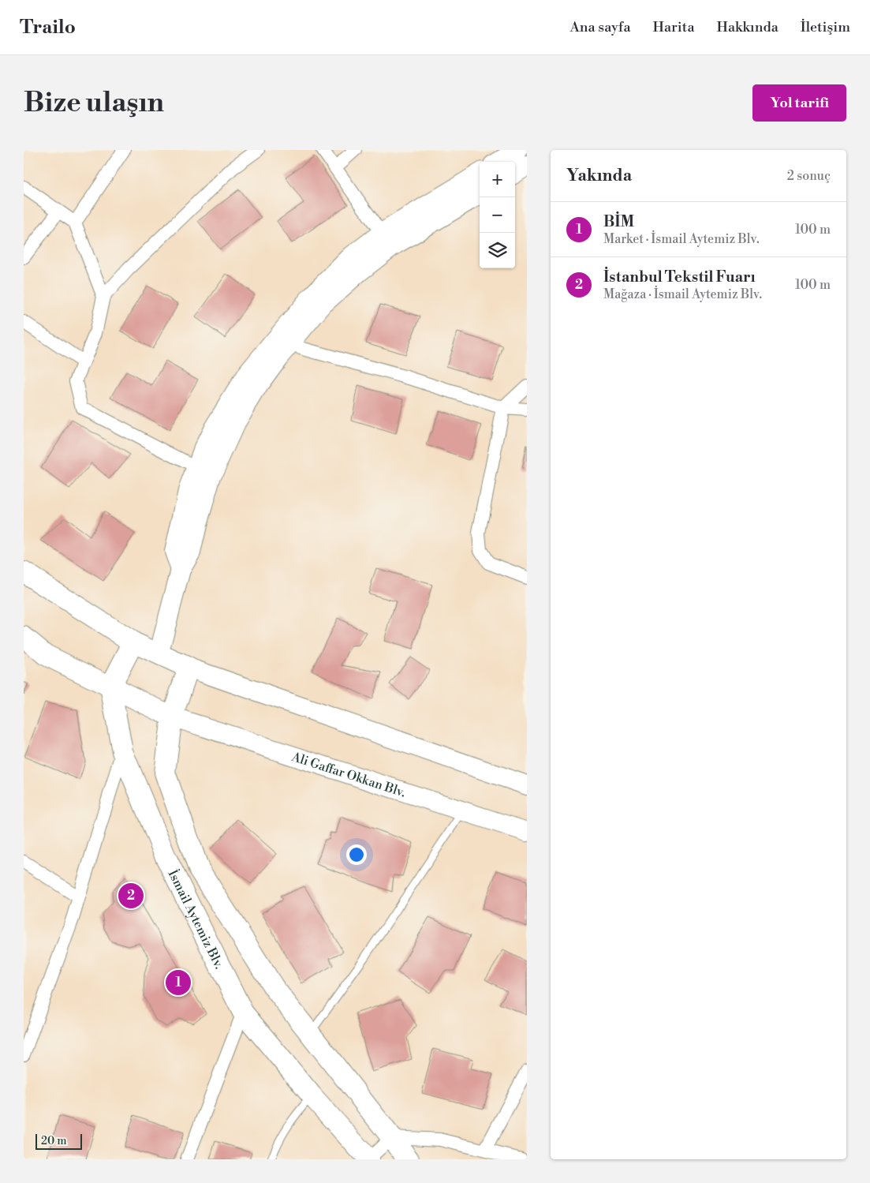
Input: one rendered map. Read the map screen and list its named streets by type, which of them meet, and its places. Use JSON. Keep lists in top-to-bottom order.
{
  "streets": {
    "main road": ["İsmail Aytemiz Blv."],
    "street": ["Ali Gaffar Okkan Blv."]
  },
  "crossings": [
    ["Ali Gaffar Okkan Blv.", "İsmail Aytemiz Blv."]
  ],
  "scale_bar": "20 m",
  "page": {
    "header": "Trailo",
    "nav": [
      "Ana sayfa",
      "Harita",
      "Hakkında",
      "İletişim"
    ],
    "buttons": "Yol tarifi",
    "title": "Bize ulaşın",
    "heading": ["Yakında", "2 sonuç"],
    "map_buttons": ["+", "−"],
    "list": [
      {
        "mark": "1",
        "name": "BİM",
        "note": "Market · İsmail Aytemiz Blv.",
        "value": "100 m"
      },
      {
        "mark": "2",
        "name": "İstanbul Tekstil Fuarı",
        "note": "Mağaza · İsmail Aytemiz Blv.",
        "value": "100 m"
      }
    ],
    "pins": ["2", "1"],
    "scale": "20 m"
  }
}
